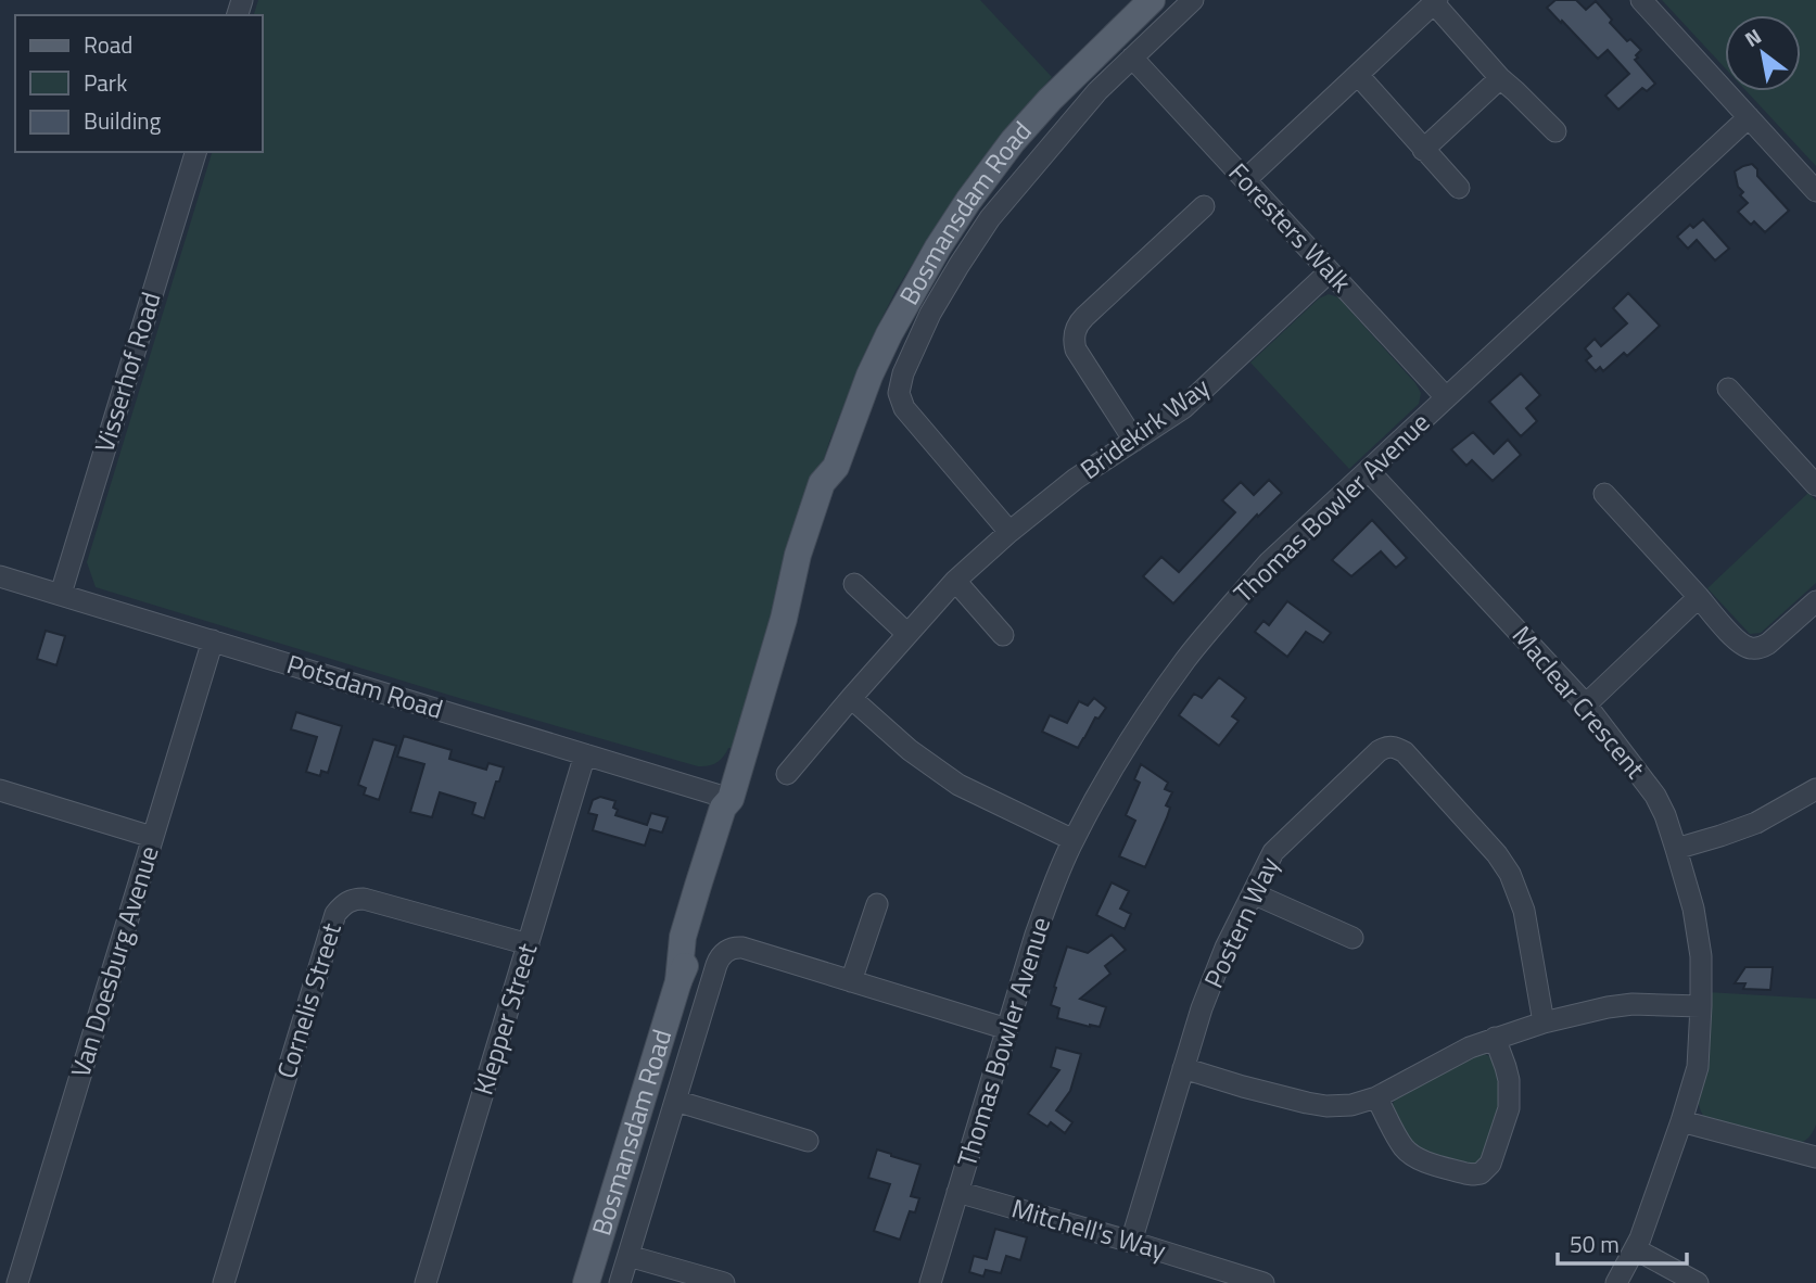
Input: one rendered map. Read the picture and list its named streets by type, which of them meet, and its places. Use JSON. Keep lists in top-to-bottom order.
{
  "streets": {
    "main road": ["Bosmansdam Road"],
    "street": [
      "Foresters Walk",
      "Visserhof Road",
      "Bridekirk Way",
      "Thomas Bowler Avenue",
      "Potsdam Road",
      "Maclear Crescent",
      "Postern Way",
      "Van Doesburg Avenue",
      "Cornelis Street",
      "Klepper Street",
      "Mitchell's Way"
    ]
  },
  "crossings": [
    ["Bosmansdam Road", "Potsdam Road"],
    ["Foresters Walk", "Bridekirk Way"],
    ["Foresters Walk", "Thomas Bowler Avenue"],
    ["Visserhof Road", "Potsdam Road"],
    ["Thomas Bowler Avenue", "Maclear Crescent"],
    ["Thomas Bowler Avenue", "Mitchell's Way"],
    ["Potsdam Road", "Van Doesburg Avenue"],
    ["Potsdam Road", "Klepper Street"],
    ["Postern Way", "Mitchell's Way"],
    ["Cornelis Street", "Klepper Street"]
  ],
  "legend": ["Road", "Park", "Building"],
  "scale_bar": "50 m",
  "north": "top left"
}
